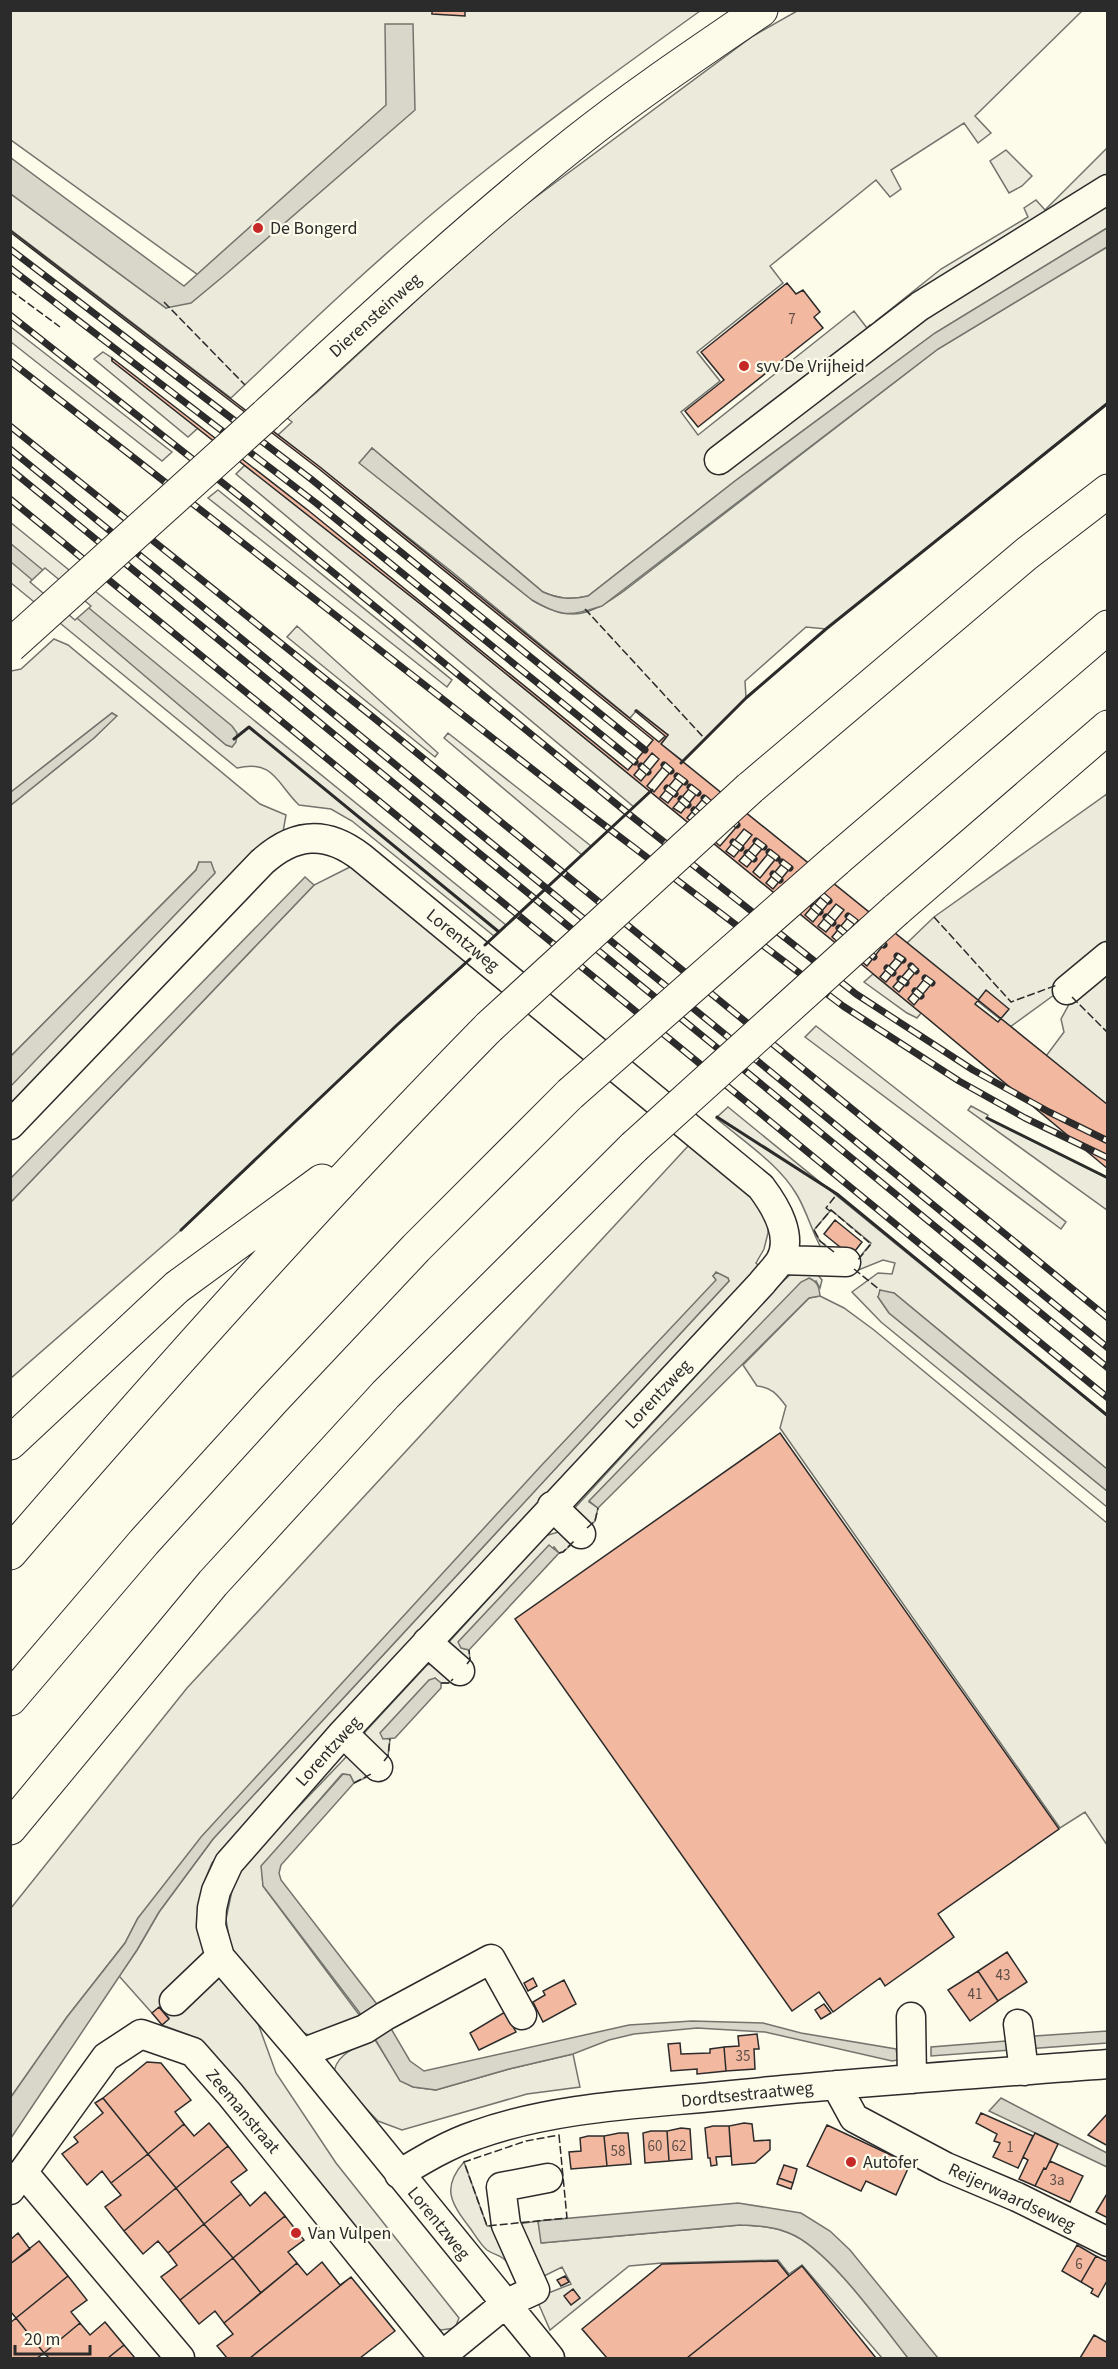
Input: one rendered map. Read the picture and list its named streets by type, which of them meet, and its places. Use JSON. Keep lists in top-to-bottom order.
{
  "streets": {
    "main road": ["Dierensteinweg"],
    "street": [
      "Lorentzweg",
      "Dordtsestraatweg",
      "Zeemanstraat",
      "Reijerwaardseweg"
    ]
  },
  "crossings": [
    ["Lorentzweg", "Dordtsestraatweg"],
    ["Lorentzweg", "Zeemanstraat"],
    ["Dordtsestraatweg", "Reijerwaardseweg"]
  ],
  "places": [
    "De Bongerd",
    "svv De Vrijheid",
    "Autofer",
    "Van Vulpen"
  ],
  "house_numbers": [
    "7",
    "43",
    "41",
    "35",
    "60",
    "62",
    "1",
    "58",
    "3a",
    "6"
  ],
  "scale_bar": "20 m"
}
